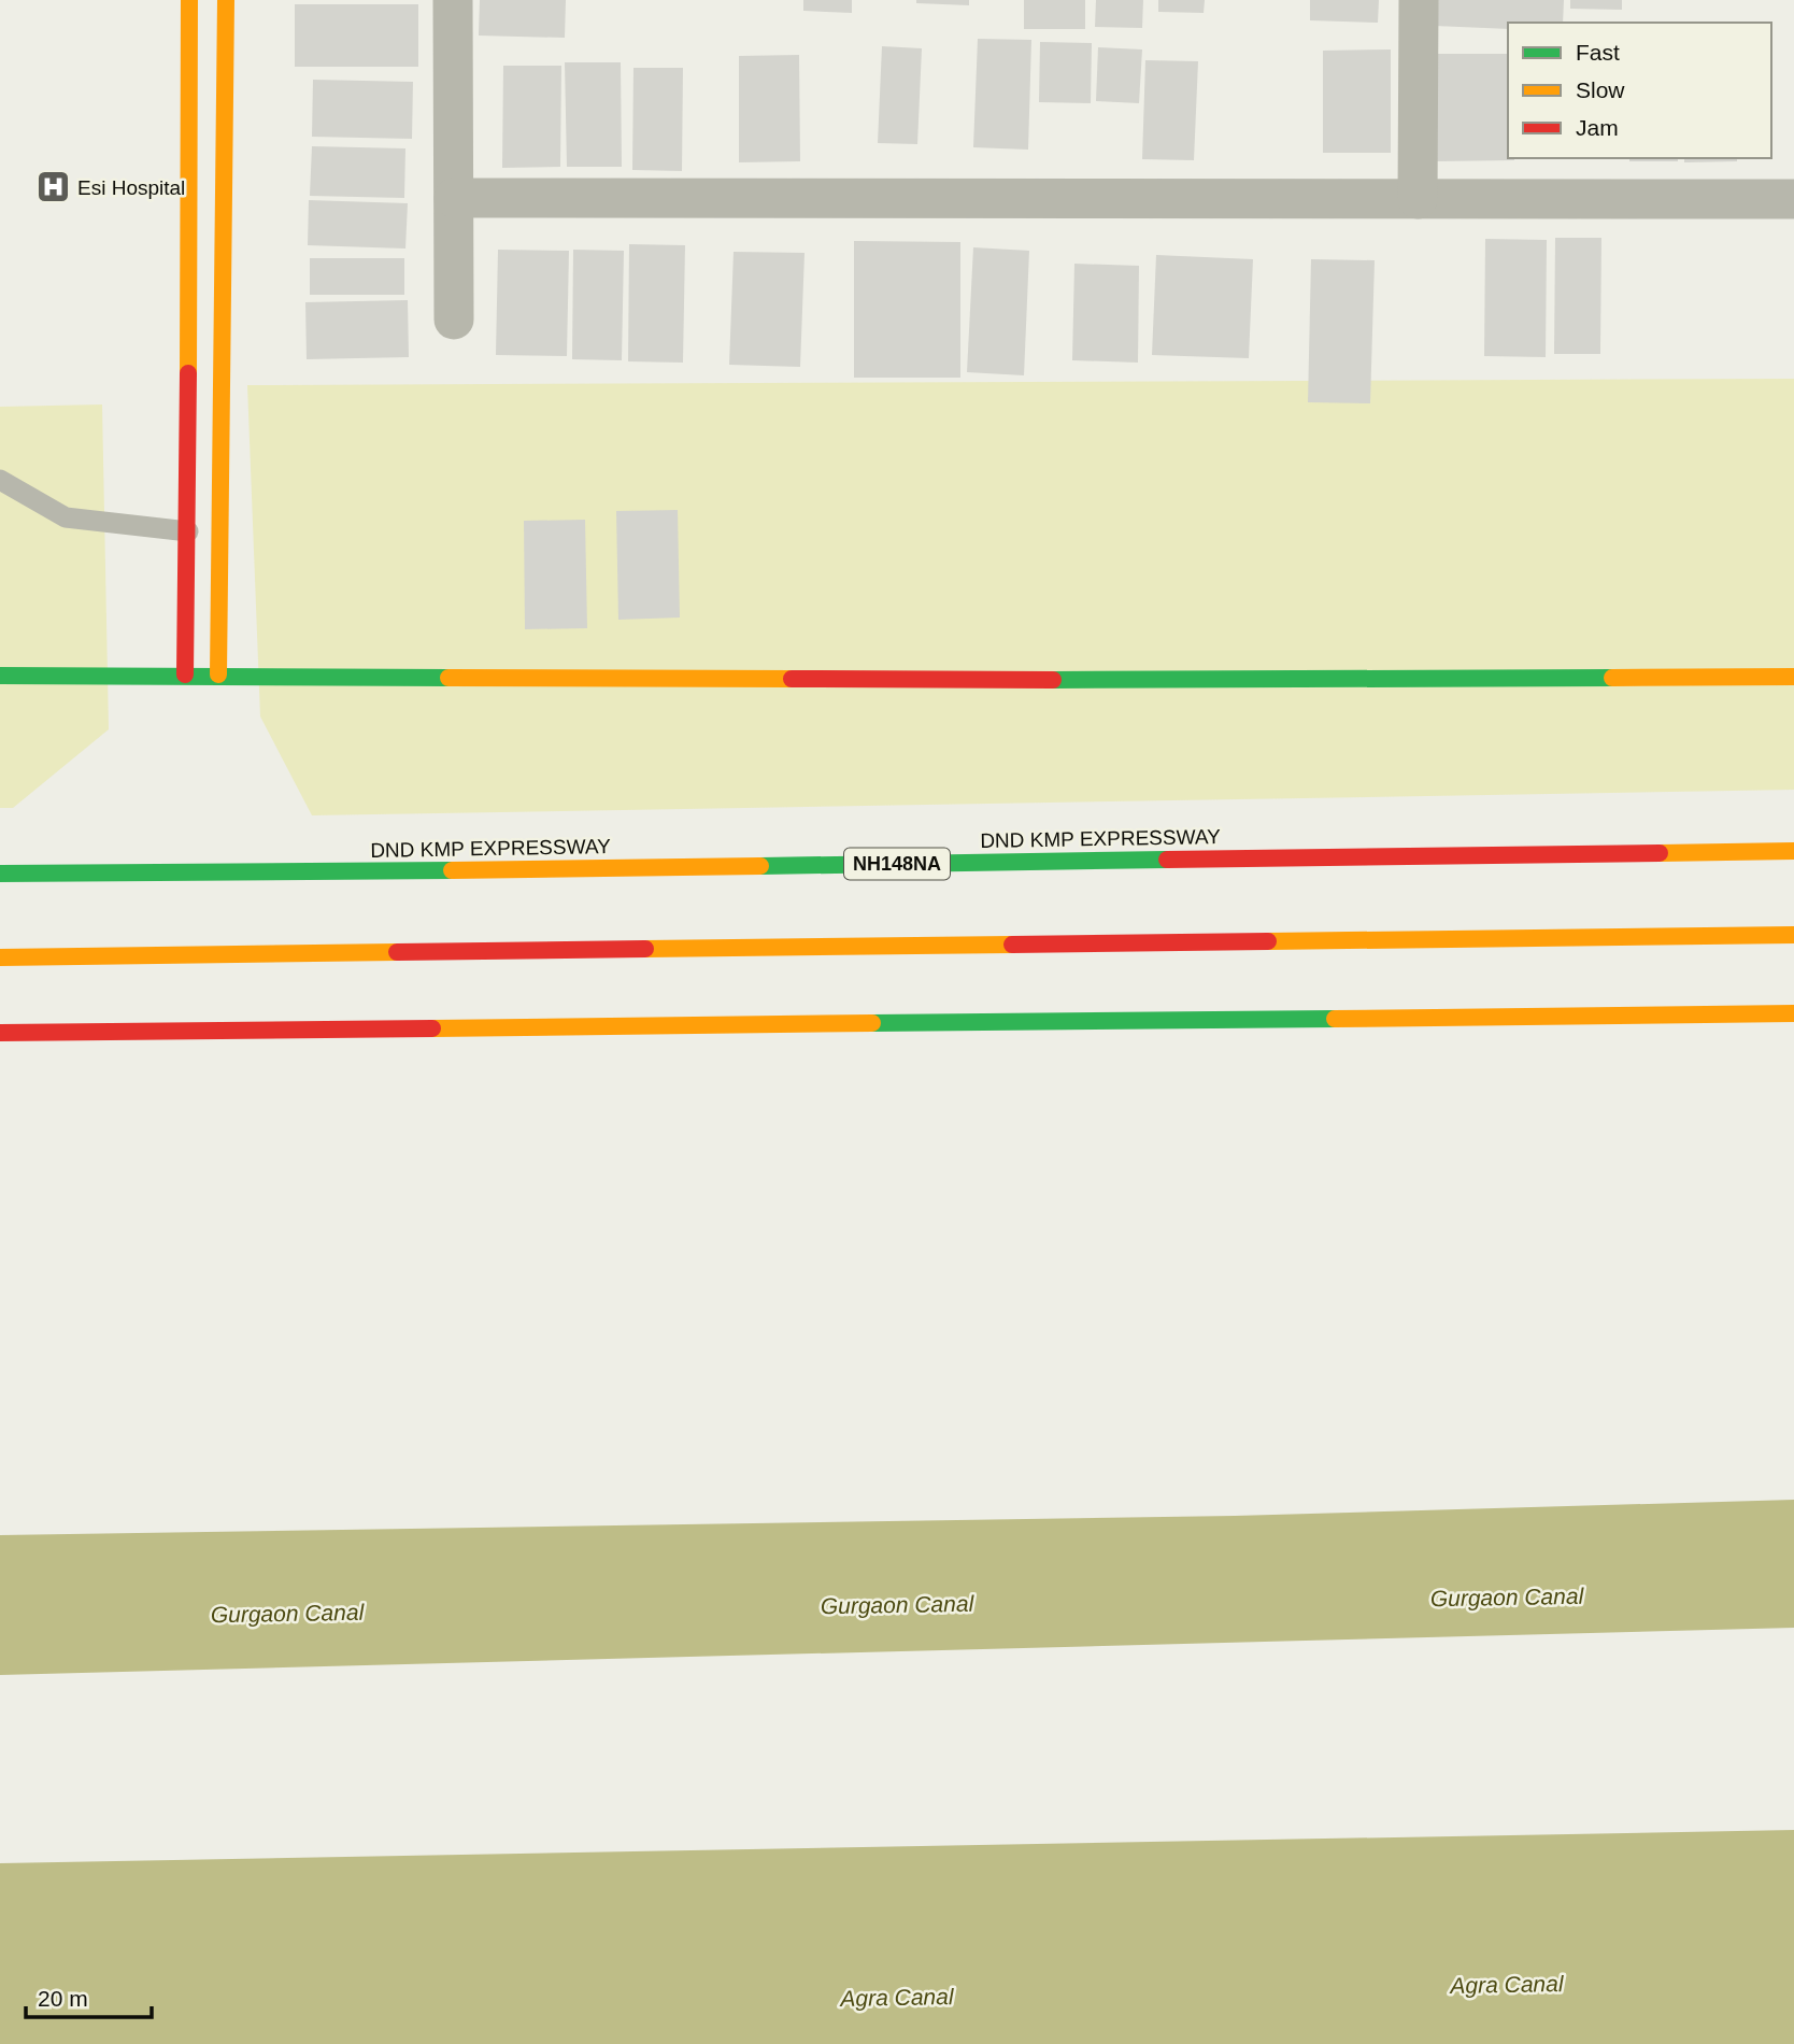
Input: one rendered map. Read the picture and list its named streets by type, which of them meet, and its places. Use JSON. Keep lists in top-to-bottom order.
{
  "streets": {
    "main road": ["DND KMP EXPRESSWAY", "NH148NA"]
  },
  "water": ["Gurgaon Canal", "Agra Canal"],
  "places": {
    "hospital": ["Esi Hospital"]
  },
  "legend": ["Fast", "Slow", "Jam"],
  "scale_bar": "20 m"
}
